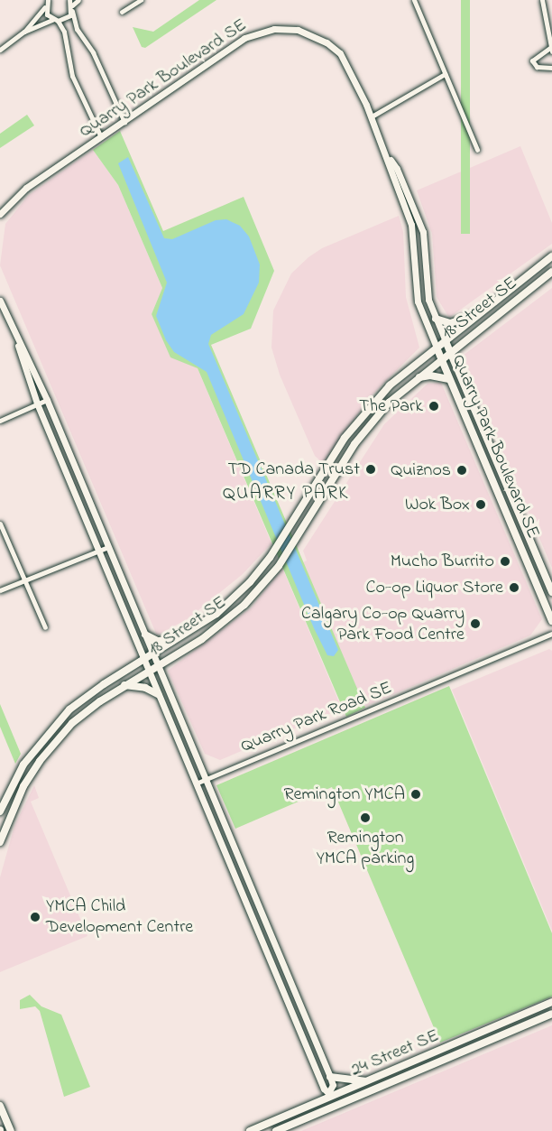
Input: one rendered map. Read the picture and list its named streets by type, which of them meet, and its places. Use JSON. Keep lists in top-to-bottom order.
{
  "streets": {
    "main road": ["Quarry Park Boulevard SE", "18 Street SE", "24 Street SE"],
    "street": ["Quarry Park Road SE"]
  },
  "crossings": [
    ["Quarry Park Boulevard SE", "18 Street SE"]
  ],
  "districts": ["QUARRY PARK"],
  "places": [
    "The Park",
    "TD Canada Trust",
    "Quiznos",
    "Wok Box",
    "Mucho Burrito",
    "Co-op Liquor Store",
    "Calgary Co-op Quarry Park Food Centre",
    "Remington YMCA",
    "Remington YMCA parking",
    "YMCA Child Development Centre"
  ]
}
